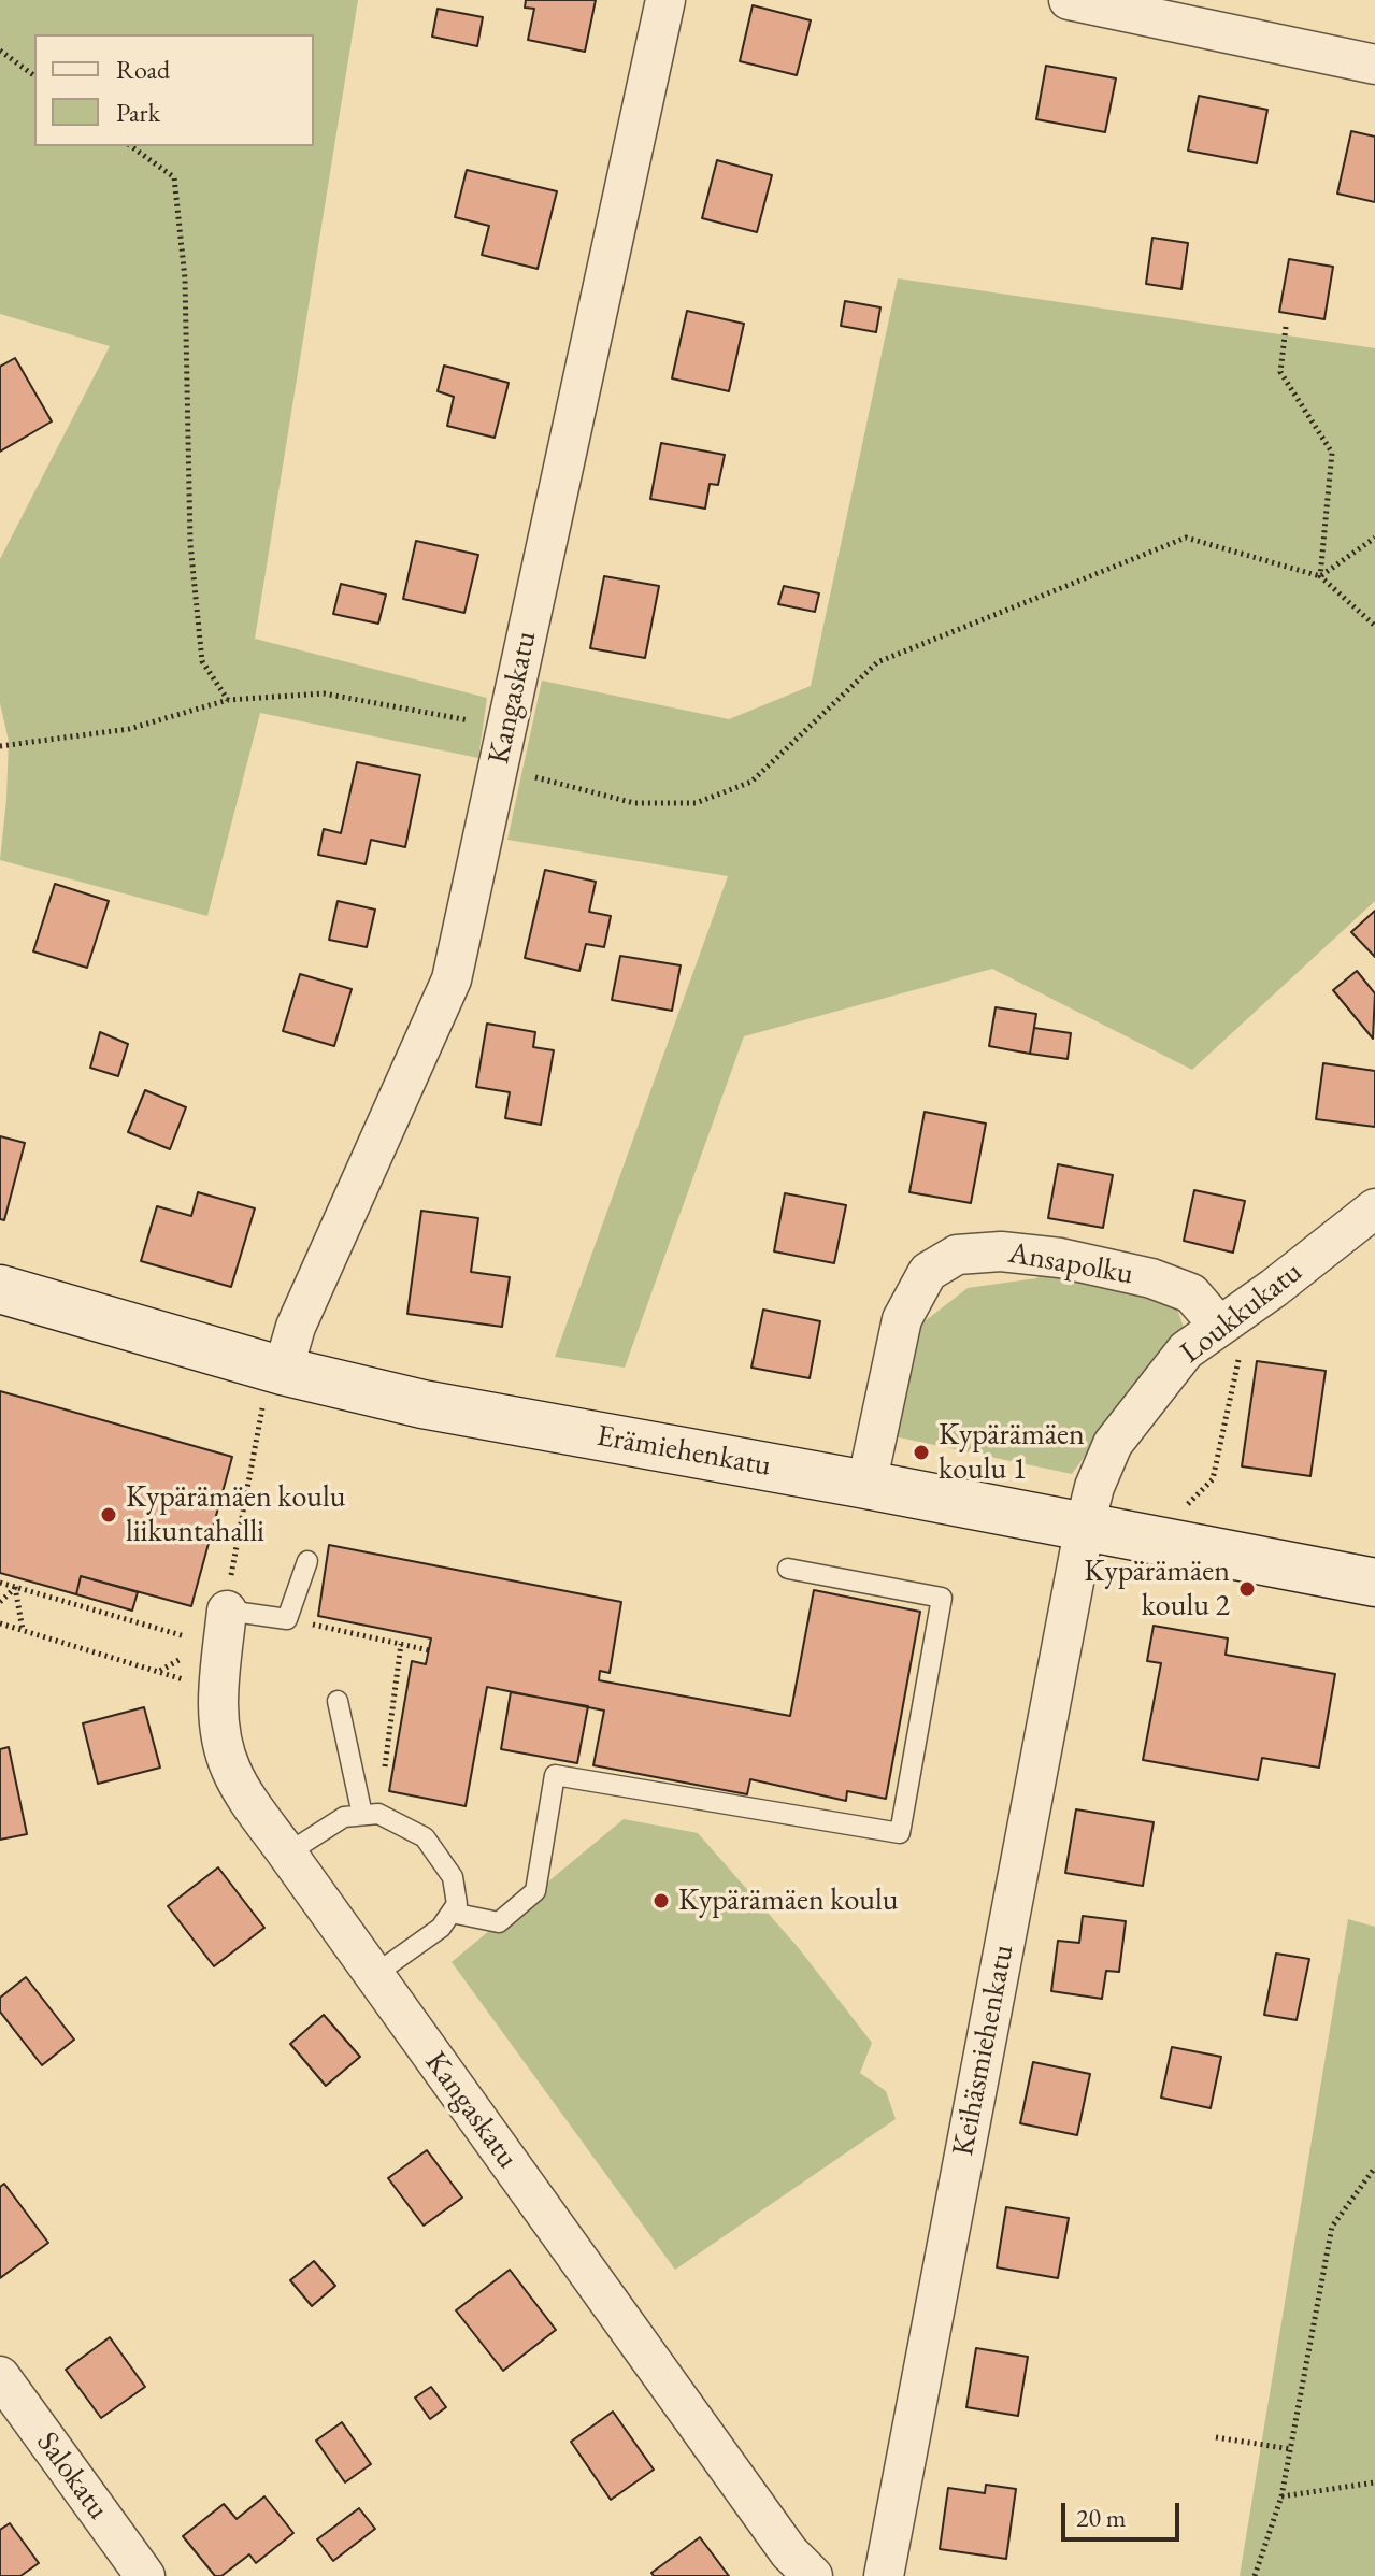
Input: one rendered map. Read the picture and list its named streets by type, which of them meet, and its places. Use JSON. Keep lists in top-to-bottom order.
{
  "streets": {
    "street": [
      "Kangaskatu",
      "Ansapolku",
      "Loukkukatu",
      "Erämiehenkatu",
      "Keihäsmiehenkatu",
      "Salokatu"
    ]
  },
  "crossings": [
    ["Kangaskatu", "Erämiehenkatu"],
    ["Ansapolku", "Loukkukatu"],
    ["Ansapolku", "Erämiehenkatu"],
    ["Loukkukatu", "Erämiehenkatu"],
    ["Loukkukatu", "Keihäsmiehenkatu"],
    ["Erämiehenkatu", "Keihäsmiehenkatu"]
  ],
  "places": [
    "Kypärämäen koulu 1",
    "Kypärämäen koulu liikuntahalli",
    "Kypärämäen koulu 2",
    "Kypärämäen koulu"
  ],
  "legend": ["Road", "Park"],
  "scale_bar": "20 m"
}
